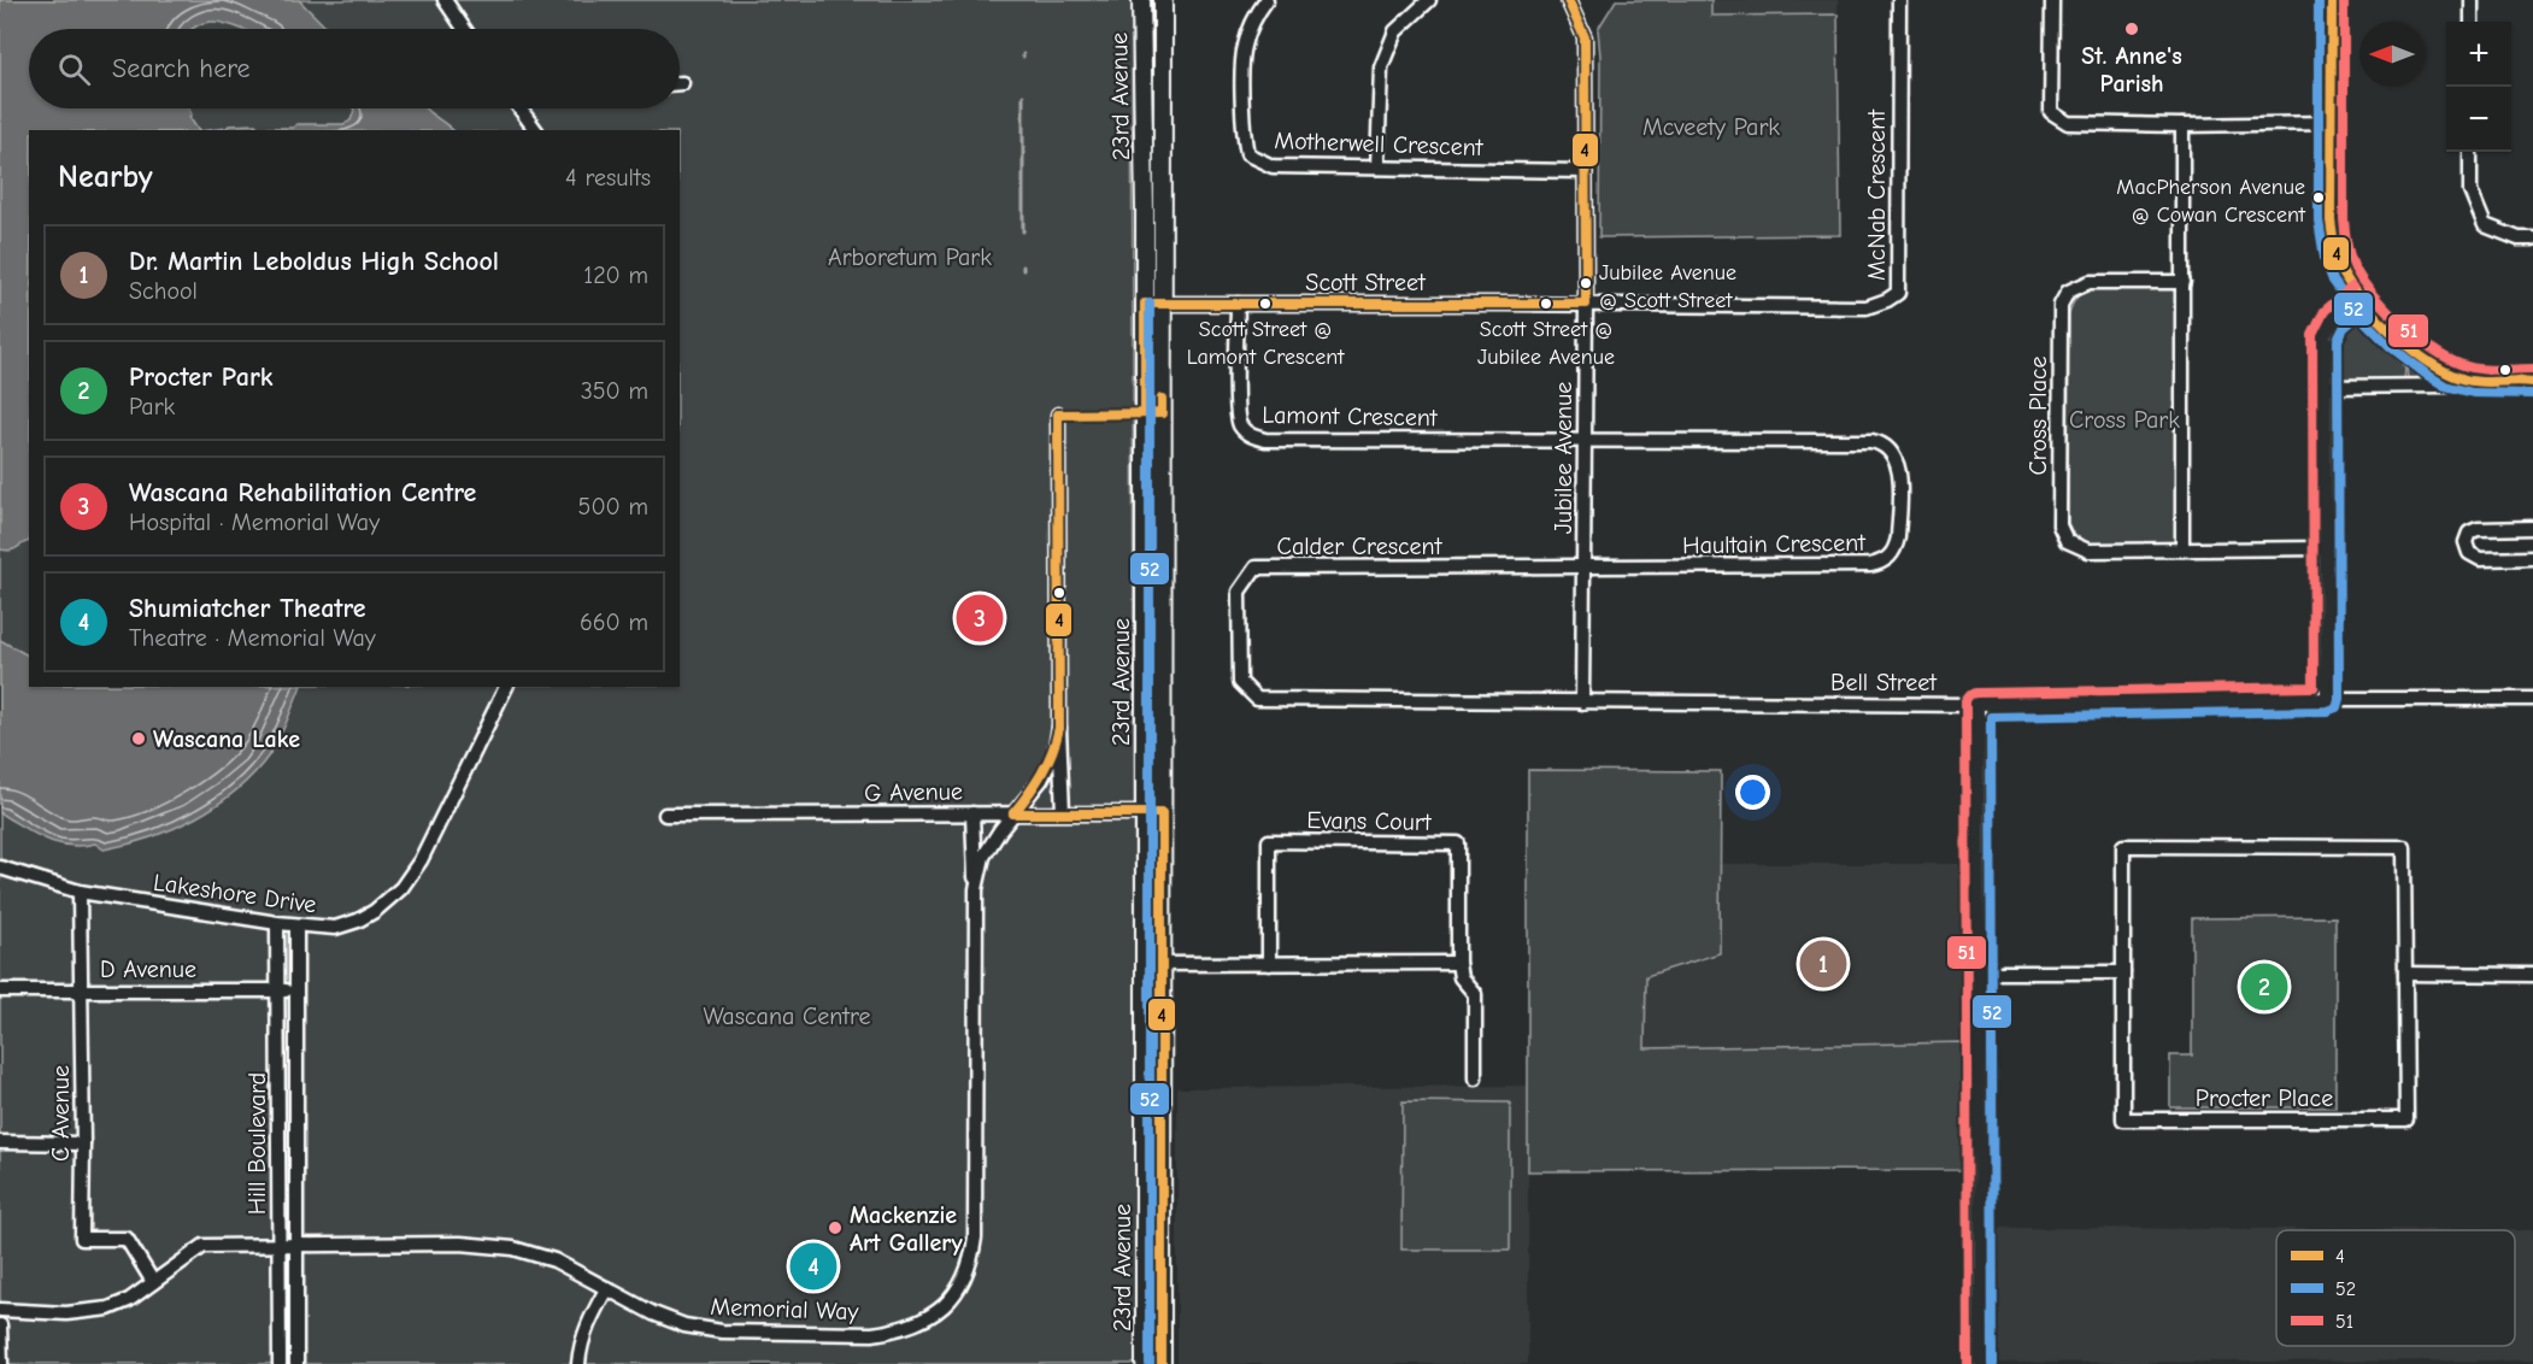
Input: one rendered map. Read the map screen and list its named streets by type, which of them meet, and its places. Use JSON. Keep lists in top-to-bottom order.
{
  "streets": {
    "main road": ["23rd Avenue"],
    "street": [
      "Motherwell Crescent",
      "McNab Crescent",
      "Scott Street",
      "Lamont Crescent",
      "Cross Place",
      "Jubilee Avenue",
      "Haultain Crescent",
      "Calder Crescent",
      "Bell Street",
      "G Avenue",
      "Evans Court",
      "Lakeshore Drive",
      "D Avenue",
      "Procter Place",
      "C Avenue",
      "Hill Boulevard",
      "Memorial Way"
    ]
  },
  "crossings": [
    ["23rd Avenue", "Scott Street"],
    ["23rd Avenue", "G Avenue"],
    ["Motherwell Crescent", "Jubilee Avenue"],
    ["McNab Crescent", "Scott Street"],
    ["McNab Crescent", "Jubilee Avenue"],
    ["Scott Street", "Lamont Crescent"],
    ["Scott Street", "Jubilee Avenue"],
    ["Lamont Crescent", "Jubilee Avenue"],
    ["Lamont Crescent", "Haultain Crescent"],
    ["Jubilee Avenue", "Haultain Crescent"],
    ["Jubilee Avenue", "Calder Crescent"],
    ["Jubilee Avenue", "Bell Street"],
    ["Haultain Crescent", "Calder Crescent"],
    ["Calder Crescent", "Bell Street"],
    ["G Avenue", "Memorial Way"],
    ["Lakeshore Drive", "C Avenue"],
    ["Lakeshore Drive", "Hill Boulevard"],
    ["D Avenue", "C Avenue"],
    ["D Avenue", "Hill Boulevard"],
    ["C Avenue", "Memorial Way"],
    ["Hill Boulevard", "Memorial Way"]
  ],
  "parks": [
    "Mcveety Park",
    "Arboretum Park",
    "Cross Park",
    "Wascana Centre"
  ],
  "places": [
    "St. Anne's Parish",
    "MacPherson Avenue @ Cowan Crescent",
    "Jubilee Avenue @ Scott Street",
    "Scott Street @ Lamont Crescent",
    "Scott Street @ Jubilee Avenue",
    "Wascana Lake",
    "Mackenzie Art Gallery"
  ],
  "lines": ["transit line 4", "transit line 52", "transit line 51"],
  "legend": ["4", "52", "51"],
  "north": "left",
  "page": {
    "map_buttons": ["+", "−"],
    "search": "Search here",
    "heading": ["Nearby", "4 results"],
    "list": [
      {
        "mark": "1",
        "name": "Dr. Martin Leboldus High School",
        "note": "School",
        "value": "120 m"
      },
      {
        "mark": "2",
        "name": "Procter Park",
        "note": "Park",
        "value": "350 m"
      },
      {
        "mark": "3",
        "name": "Wascana Rehabilitation Centre",
        "note": "Hospital · Memorial Way",
        "value": "500 m"
      },
      {
        "mark": "4",
        "name": "Shumiatcher Theatre",
        "note": "Theatre · Memorial Way",
        "value": "660 m"
      }
    ],
    "pins": [
      "3",
      "1",
      "2",
      "4"
    ]
  }
}
